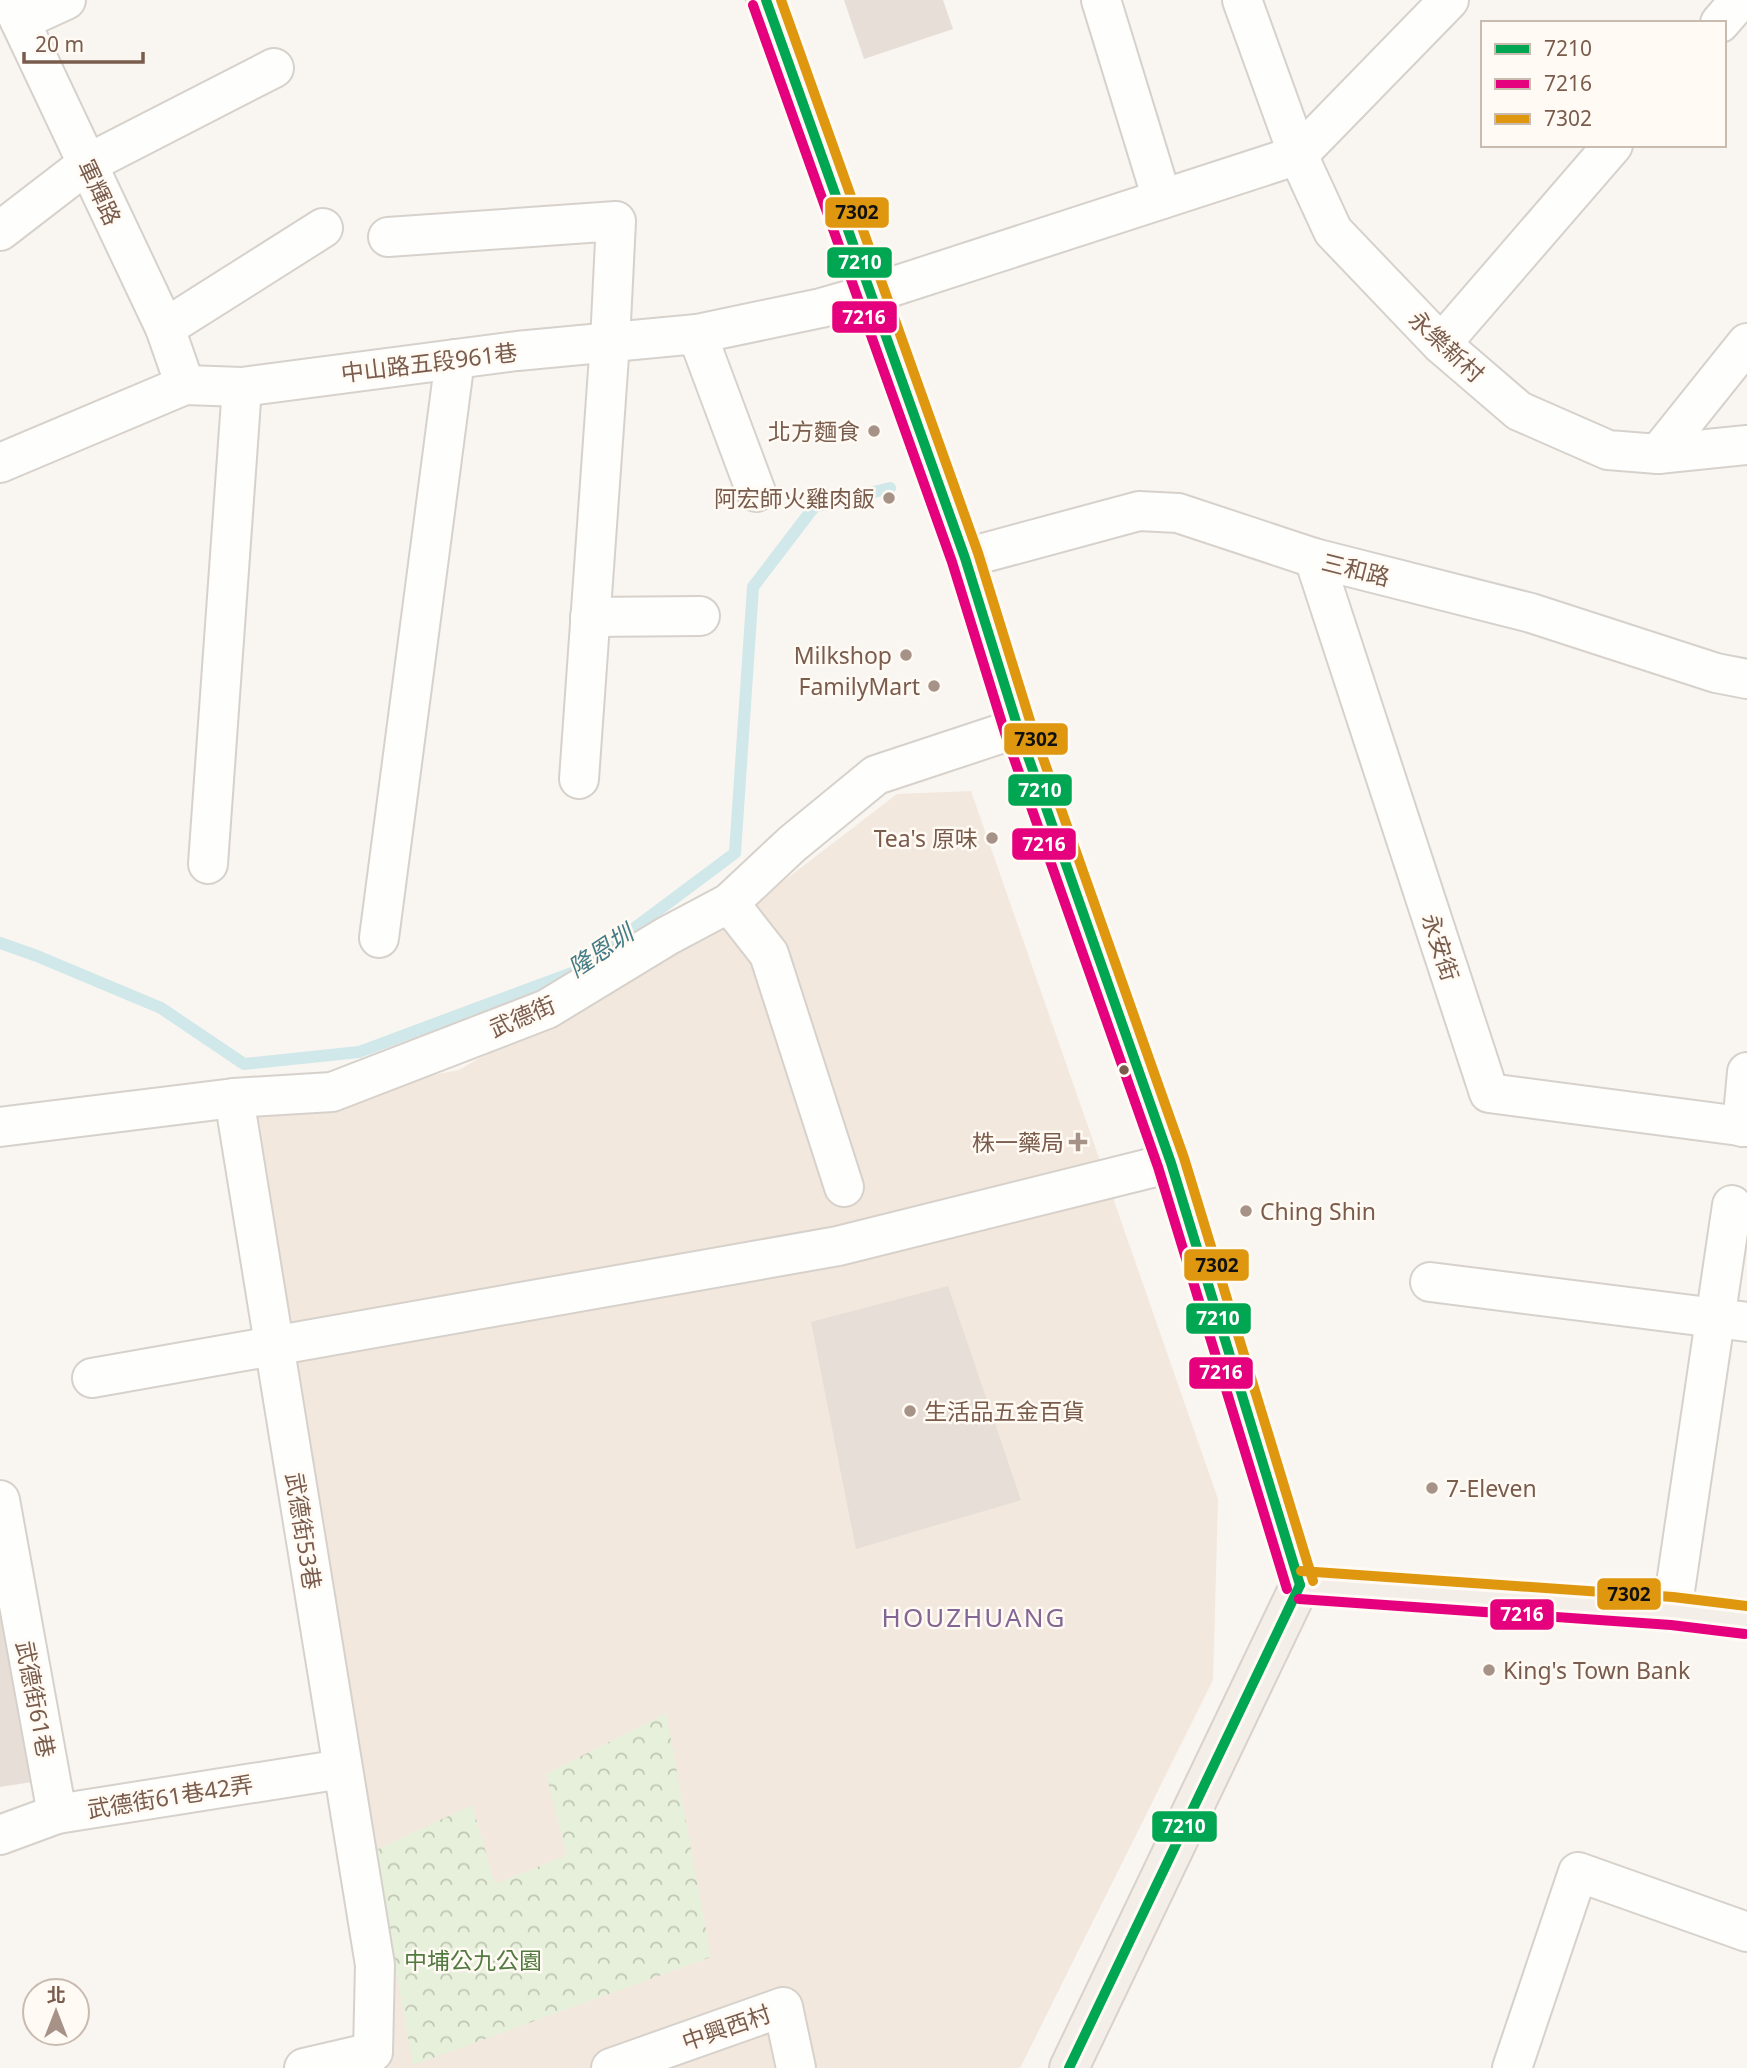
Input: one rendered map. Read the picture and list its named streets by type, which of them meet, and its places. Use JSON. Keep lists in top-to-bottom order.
{
  "streets": {
    "street": [
      "軍輝路",
      "永樂新村",
      "中山路五段961巷",
      "三和路",
      "永安街",
      "武德街",
      "武德街53巷",
      "武德街61巷",
      "武德街61巷42弄",
      "中興西村"
    ]
  },
  "crossings": [
    ["軍輝路", "中山路五段961巷"],
    ["三和路", "永安街"],
    ["武德街", "武德街53巷"],
    ["武德街53巷", "武德街61巷42弄"],
    ["武德街61巷", "武德街61巷42弄"]
  ],
  "districts": ["HOUZHUANG"],
  "water": ["隆恩圳"],
  "parks": ["中埔公九公園"],
  "places": {
    "other": [
      "北方麵食",
      "阿宏師火雞肉飯",
      "Milkshop",
      "FamilyMart",
      "Tea's 原味",
      "Ching Shin",
      "生活品五金百貨",
      "7-Eleven",
      "King's Town Bank"
    ],
    "health": ["株一藥局"]
  },
  "lines": ["transit line 7210", "transit line 7302", "transit line 7216"],
  "legend": ["7210", "7216", "7302"],
  "scale_bar": "20 m",
  "north": "top"
}
